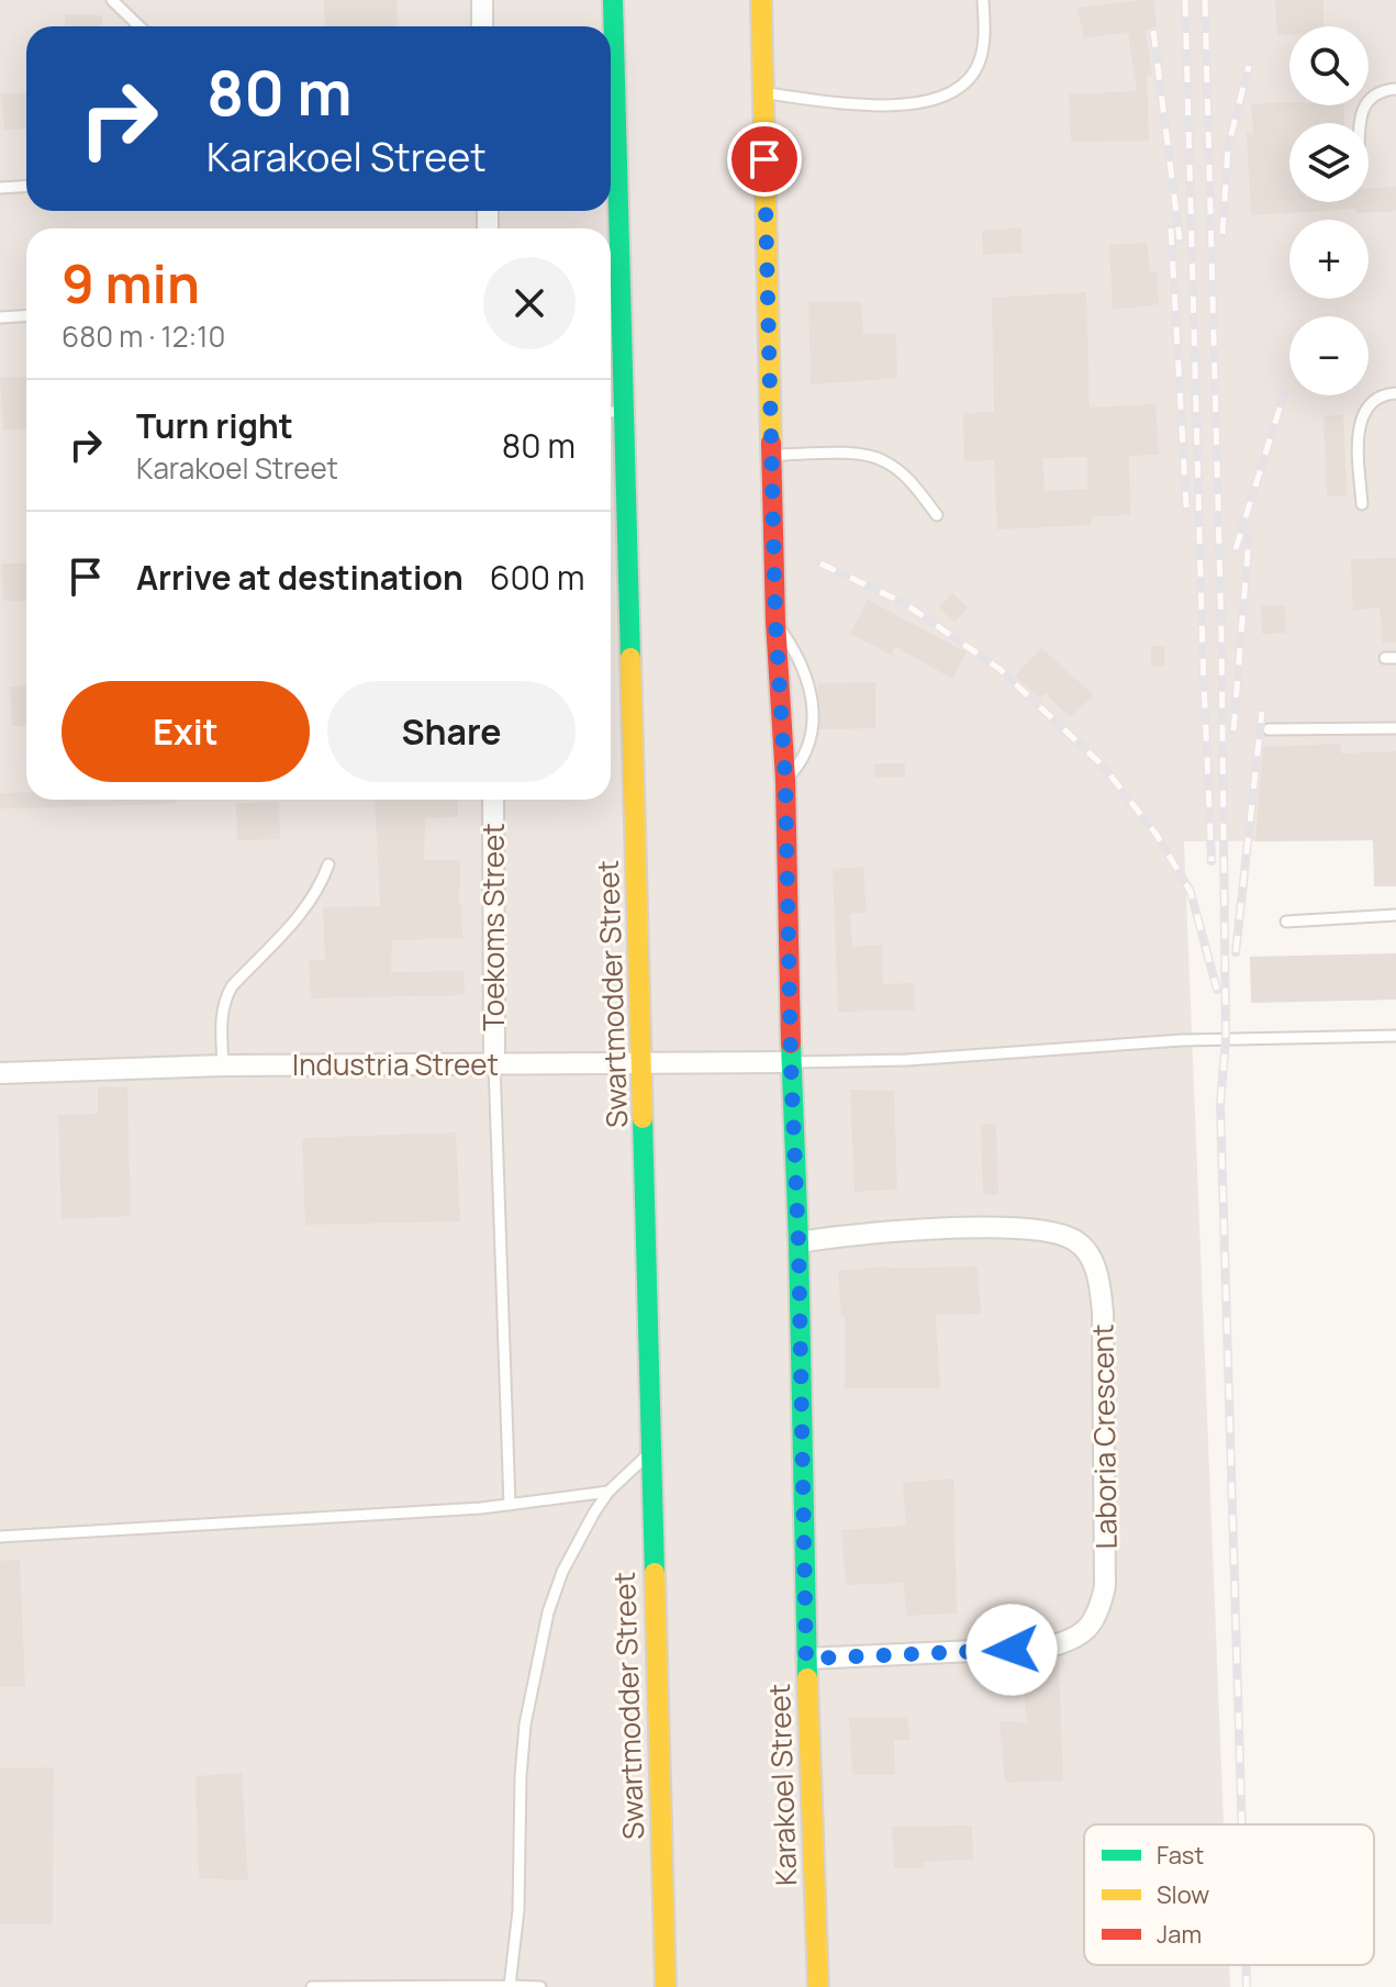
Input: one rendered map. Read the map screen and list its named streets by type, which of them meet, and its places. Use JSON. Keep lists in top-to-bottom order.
{
  "streets": {
    "street": [
      "Toekoms Street",
      "Swartmodder Street",
      "Industria Street",
      "Laboria Crescent",
      "Karakoel Street"
    ]
  },
  "crossings": [
    ["Toekoms Street", "Industria Street"],
    ["Swartmodder Street", "Industria Street"],
    ["Industria Street", "Karakoel Street"],
    ["Laboria Crescent", "Karakoel Street"]
  ],
  "legend": ["Fast", "Slow", "Jam"],
  "page": {
    "map_buttons": ["+", "−"],
    "turn": ["80 m", "Karakoel Street"],
    "heading": ["9 min", "680 m · 12:10"],
    "list": [
      {
        "name": "Turn right",
        "note": "Karakoel Street",
        "value": "80 m"
      },
      {
        "name": "Arrive at destination",
        "value": "600 m"
      }
    ],
    "buttons": ["Exit", "Share"]
  }
}
